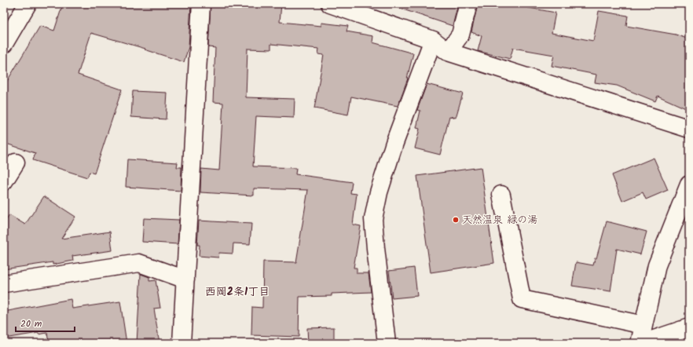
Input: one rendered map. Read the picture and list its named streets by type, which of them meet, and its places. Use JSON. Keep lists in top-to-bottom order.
{
  "districts": ["西岡2条1丁目"],
  "places": ["天然温泉 緑の湯"],
  "scale_bar": "20 m"
}
